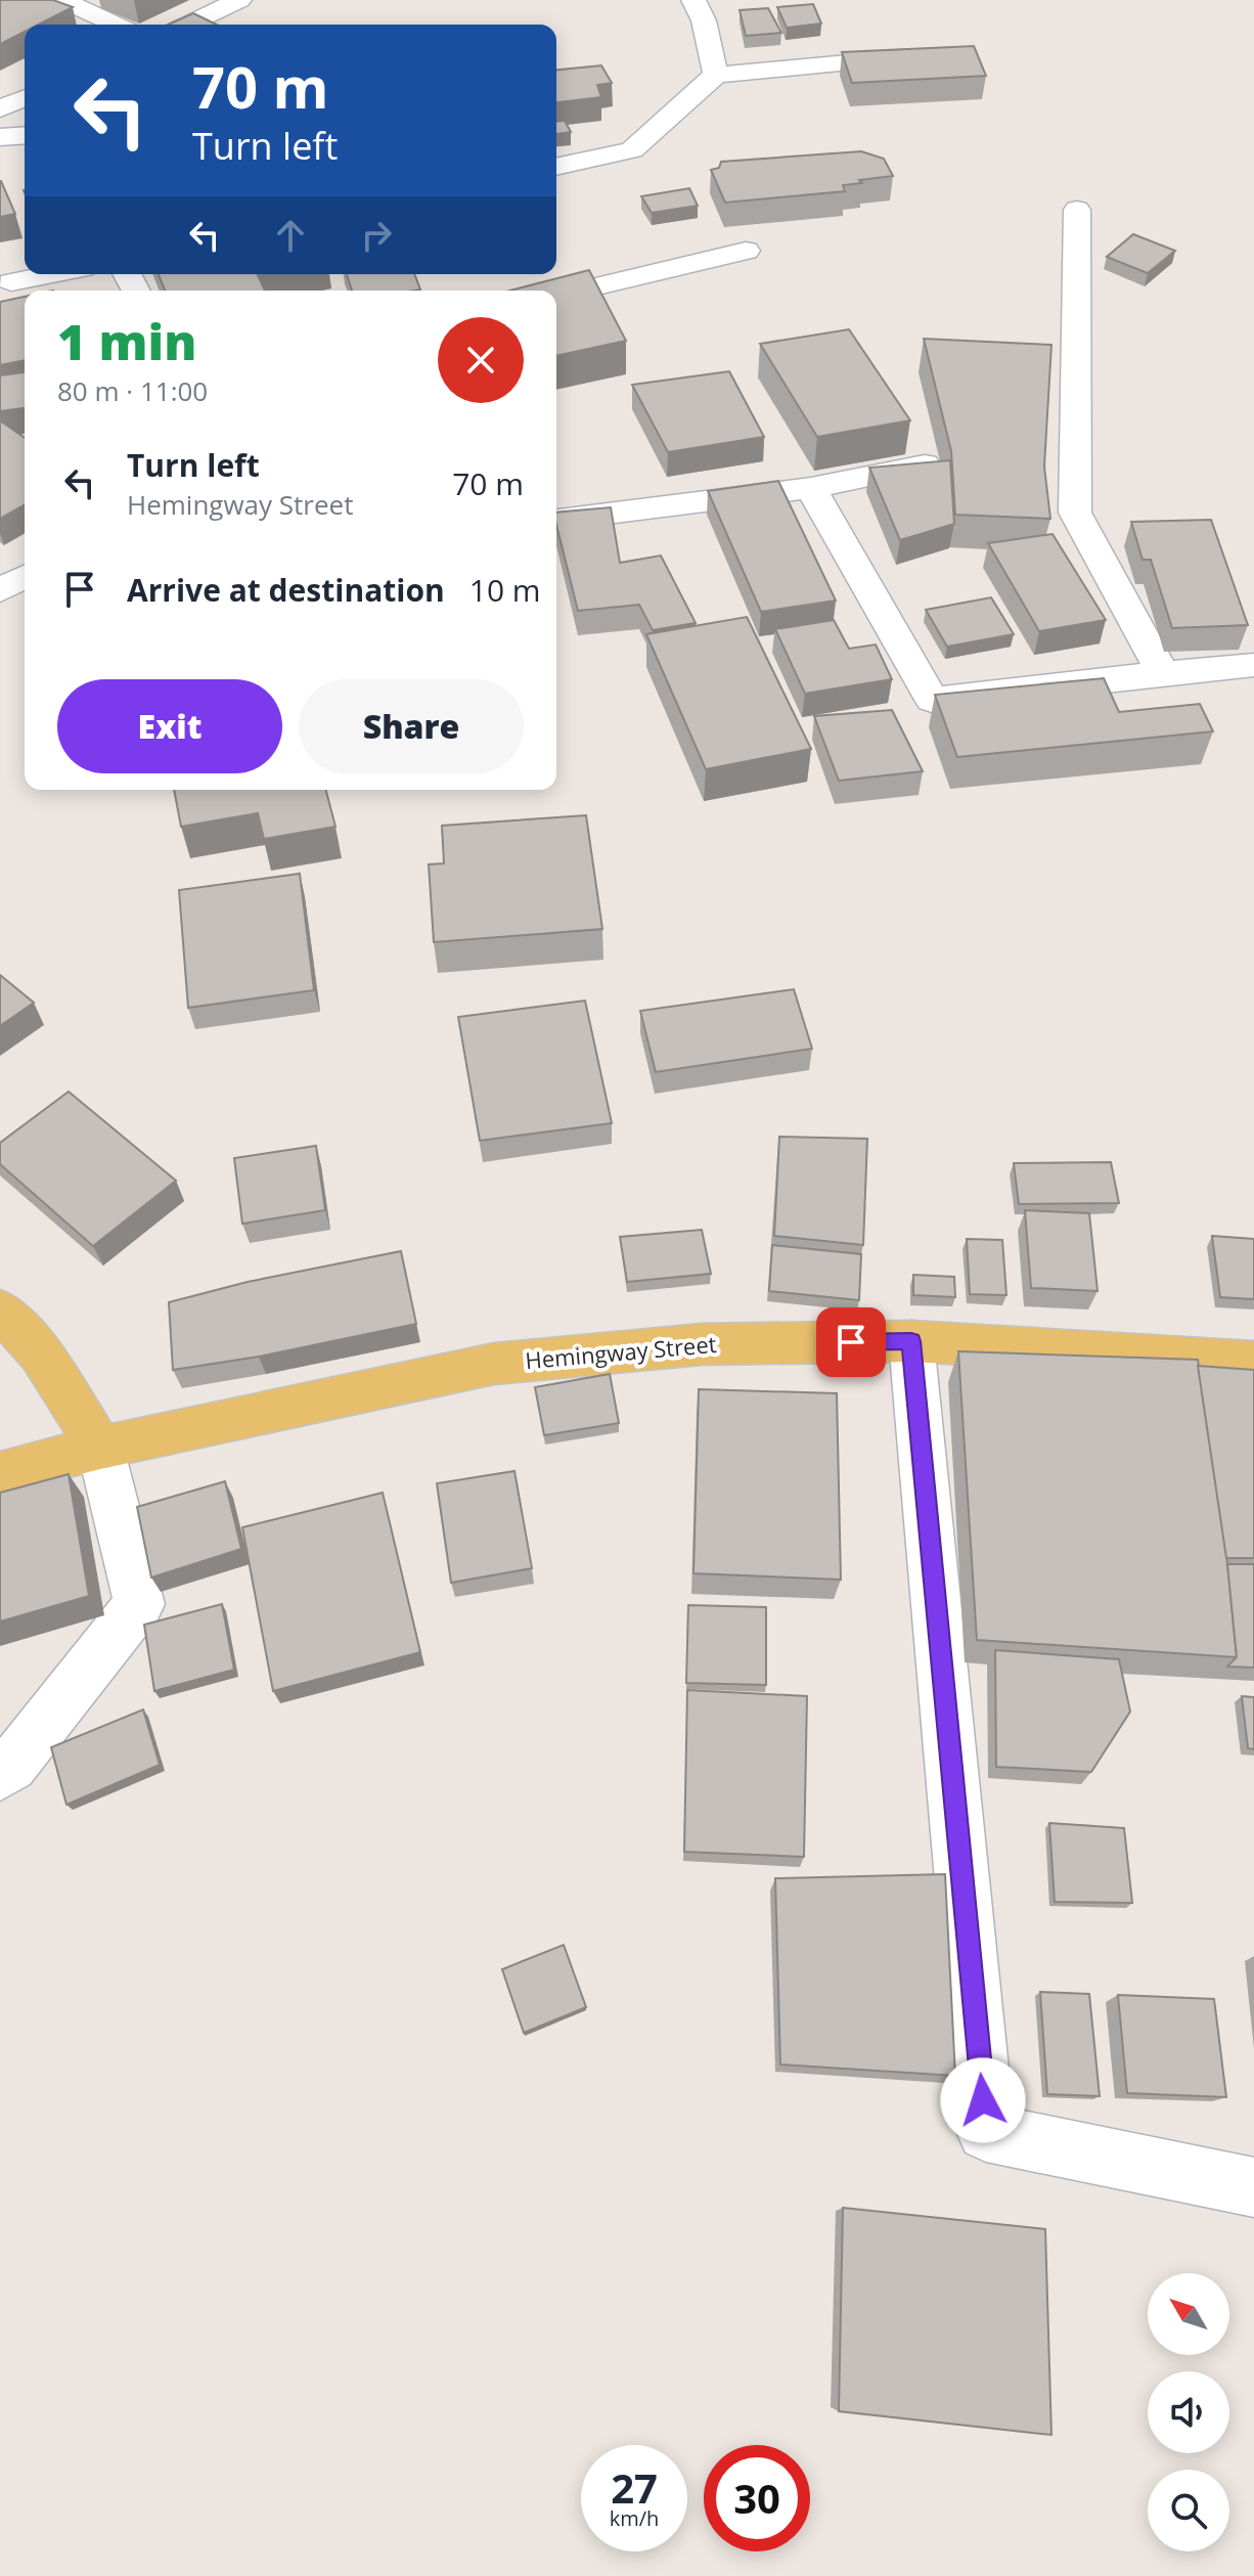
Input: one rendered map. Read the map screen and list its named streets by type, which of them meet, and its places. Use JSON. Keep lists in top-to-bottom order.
{
  "streets": {
    "main road": ["Hemingway Street"]
  },
  "north": "top left",
  "page": {
    "turn": ["70 m", "Turn left"],
    "heading": ["1 min", "80 m · 11:00"],
    "list": [
      {
        "name": "Turn left",
        "note": "Hemingway Street",
        "value": "70 m"
      },
      {
        "name": "Arrive at destination",
        "value": "10 m"
      }
    ],
    "buttons": ["Exit", "Share"],
    "speed": "27 km/h",
    "limit": "30"
  }
}
